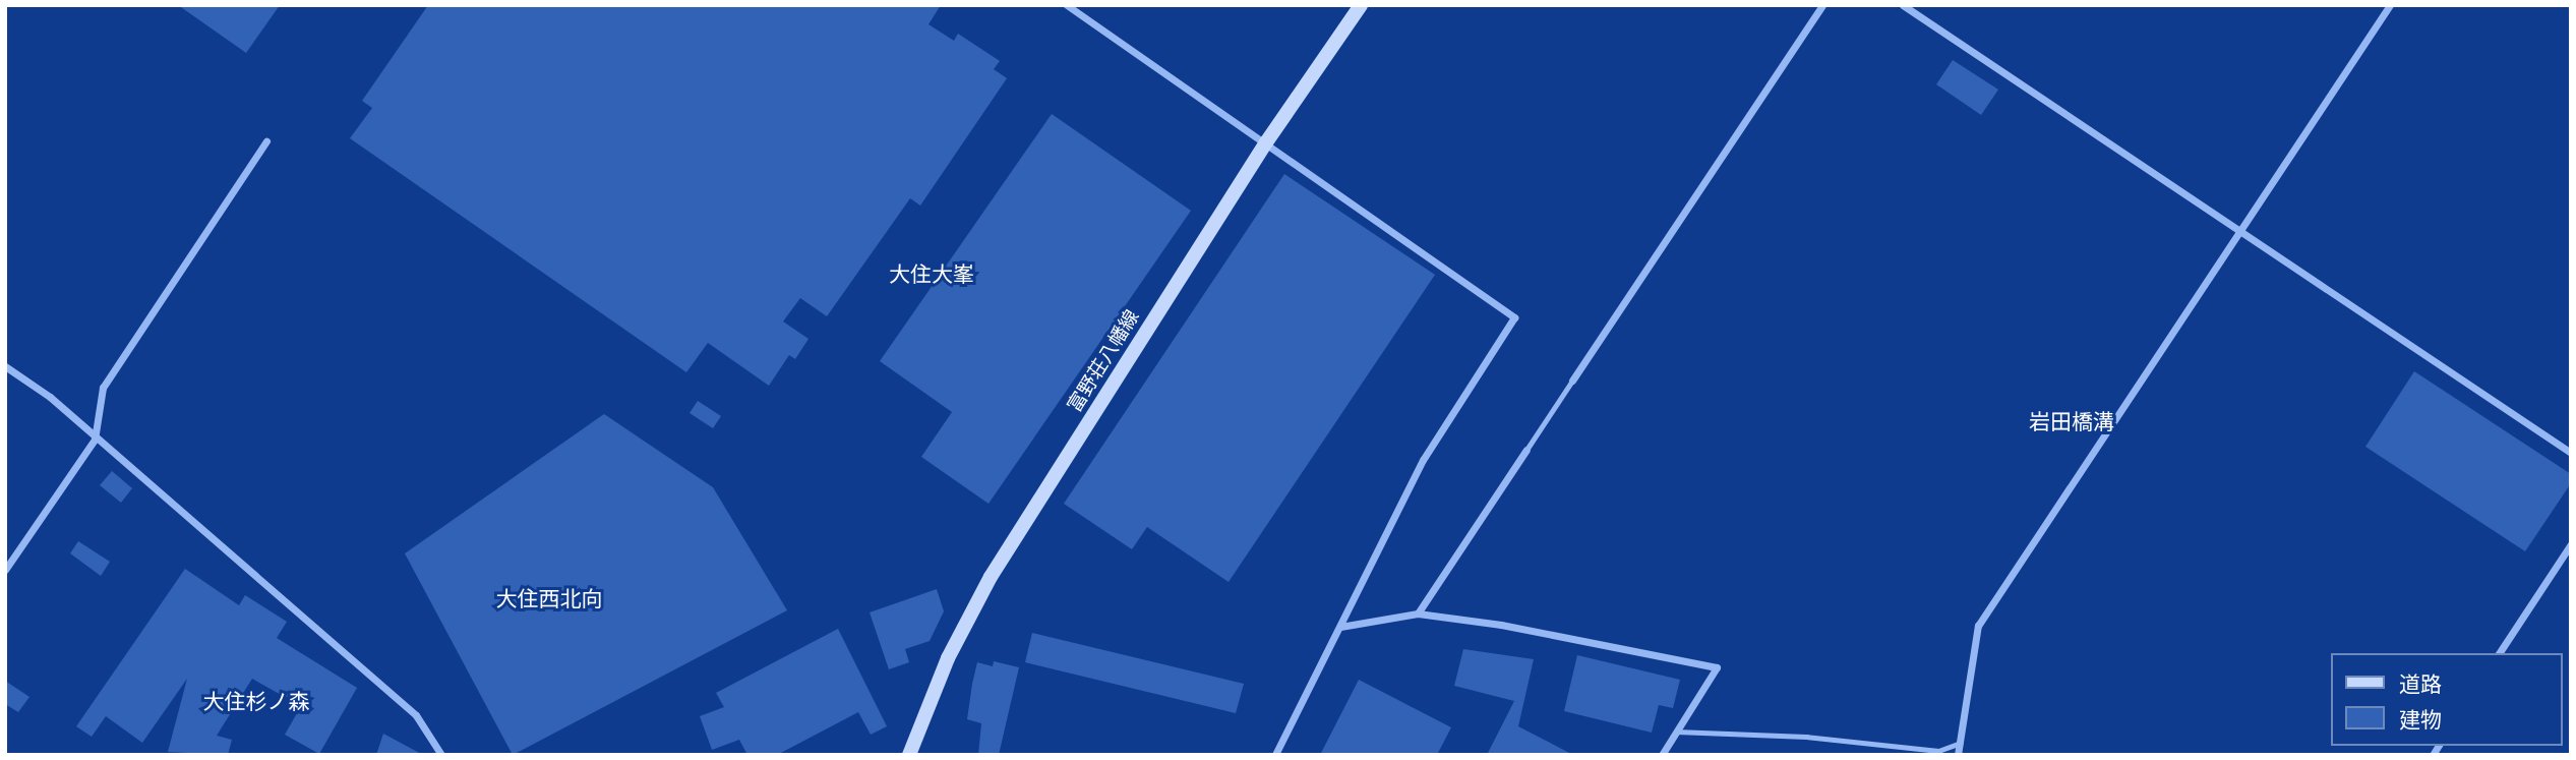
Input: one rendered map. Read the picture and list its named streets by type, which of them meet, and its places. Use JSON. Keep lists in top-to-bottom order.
{
  "streets": {
    "main road": ["富野荘八幡線"]
  },
  "districts": [
    "大住大峯",
    "岩田橋溝",
    "大住西北向",
    "大住杉ノ森"
  ],
  "legend": ["道路", "建物"]
}
